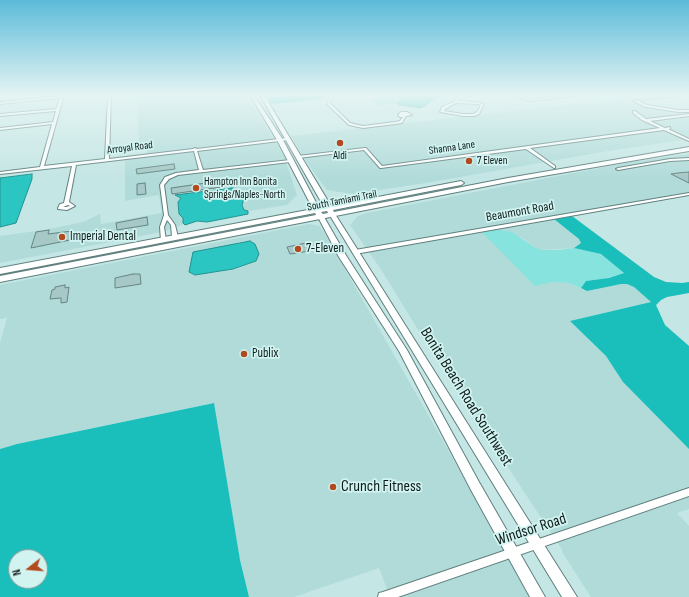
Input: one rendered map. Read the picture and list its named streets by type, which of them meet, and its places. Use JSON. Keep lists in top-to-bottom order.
{
  "streets": {
    "main road": ["South Tamiami Trail", "Bonita Beach Road Southwest"],
    "street": [
      "Arroyal Road",
      "Shanna Lane",
      "Beaumont Road",
      "Windsor Road"
    ]
  },
  "crossings": [
    ["South Tamiami Trail", "Bonita Beach Road Southwest"],
    ["Beaumont Road", "Bonita Beach Road Southwest"],
    ["Bonita Beach Road Southwest", "Windsor Road"]
  ],
  "places": [
    "Aldi",
    "7 Eleven",
    "Hampton Inn Bonita Springs/Naples-North",
    "Imperial Dental",
    "7-Eleven",
    "Publix",
    "Crunch Fitness"
  ],
  "north": "left"
}
